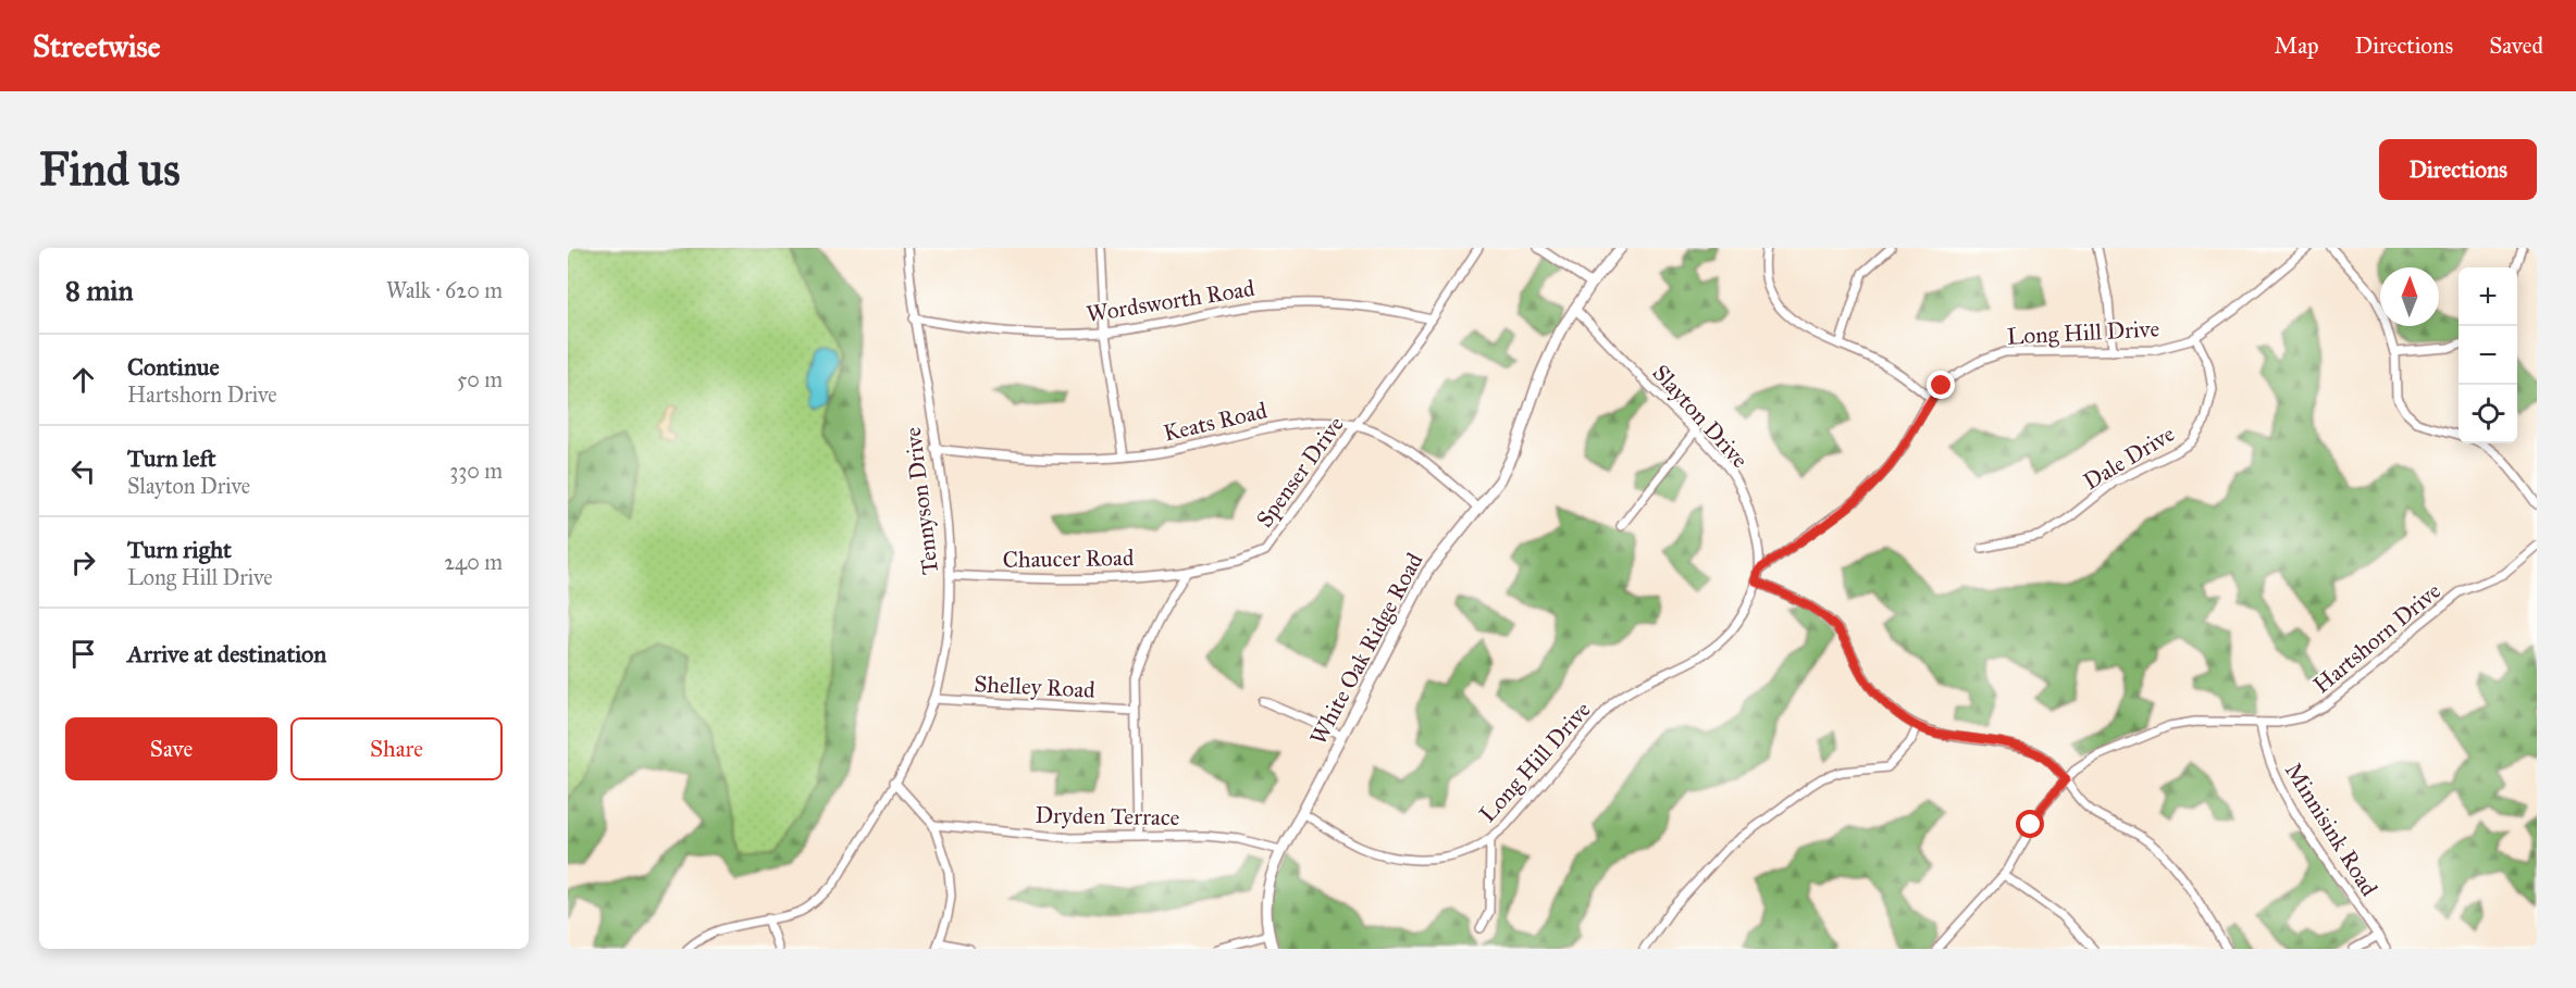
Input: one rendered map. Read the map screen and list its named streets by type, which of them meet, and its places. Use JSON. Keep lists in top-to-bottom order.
{
  "streets": {
    "street": [
      "Wordsworth Road",
      "Long Hill Drive",
      "Slayton Drive",
      "Keats Road",
      "Dale Drive",
      "Spenser Drive",
      "Tennyson Drive",
      "Chaucer Road",
      "Hartshorn Drive",
      "White Oak Ridge Road",
      "Shelley Road",
      "Dryden Terrace",
      "Minnisink Road"
    ]
  },
  "crossings": [
    ["Wordsworth Road", "Spenser Drive"],
    ["Wordsworth Road", "Tennyson Drive"],
    ["Long Hill Drive", "Slayton Drive"],
    ["Long Hill Drive", "Dale Drive"],
    ["Long Hill Drive", "White Oak Ridge Road"],
    ["Slayton Drive", "White Oak Ridge Road"],
    ["Keats Road", "Spenser Drive"],
    ["Keats Road", "Tennyson Drive"],
    ["Keats Road", "White Oak Ridge Road"],
    ["Spenser Drive", "Chaucer Road"],
    ["Tennyson Drive", "Chaucer Road"],
    ["Tennyson Drive", "Shelley Road"],
    ["Hartshorn Drive", "Minnisink Road"],
    ["White Oak Ridge Road", "Dryden Terrace"]
  ],
  "north": "top",
  "page": {
    "header": "Streetwise",
    "nav": ["Map", "Directions", "Saved"],
    "buttons": [
      "Directions",
      ["Save", "Share"]
    ],
    "title": "Find us",
    "heading": ["8 min", "Walk · 620 m"],
    "map_buttons": ["+", "−"],
    "list": [
      ["Continue", "Hartshorn Drive", "50 m"],
      ["Turn left", "Slayton Drive", "330 m"],
      ["Turn right", "Long Hill Drive", "240 m"],
      "Arrive at destination"
    ]
  }
}
